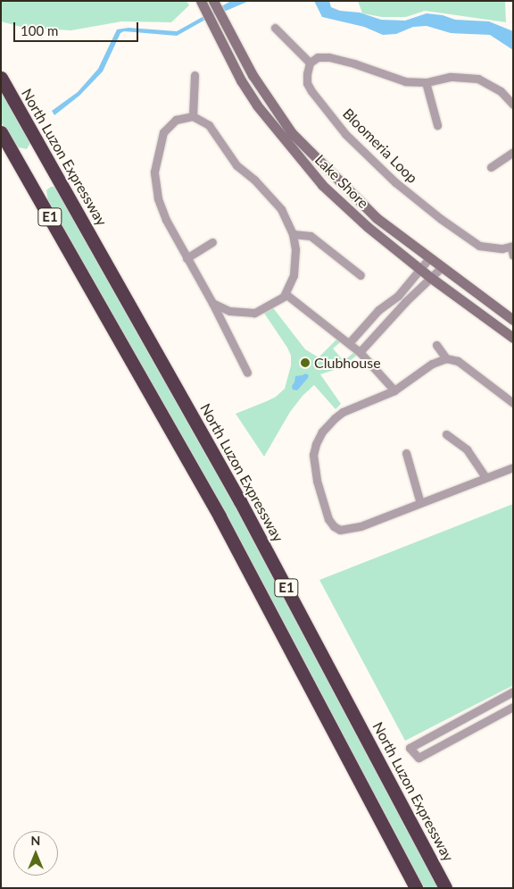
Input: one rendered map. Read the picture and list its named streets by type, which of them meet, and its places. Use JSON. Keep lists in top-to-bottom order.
{
  "streets": {
    "highway": ["North Luzon Expressway", "E1"],
    "street": ["Bloomeria Loop", "Lake Shore"]
  },
  "places": ["Clubhouse"],
  "scale_bar": "100 m",
  "north": "top"
}
